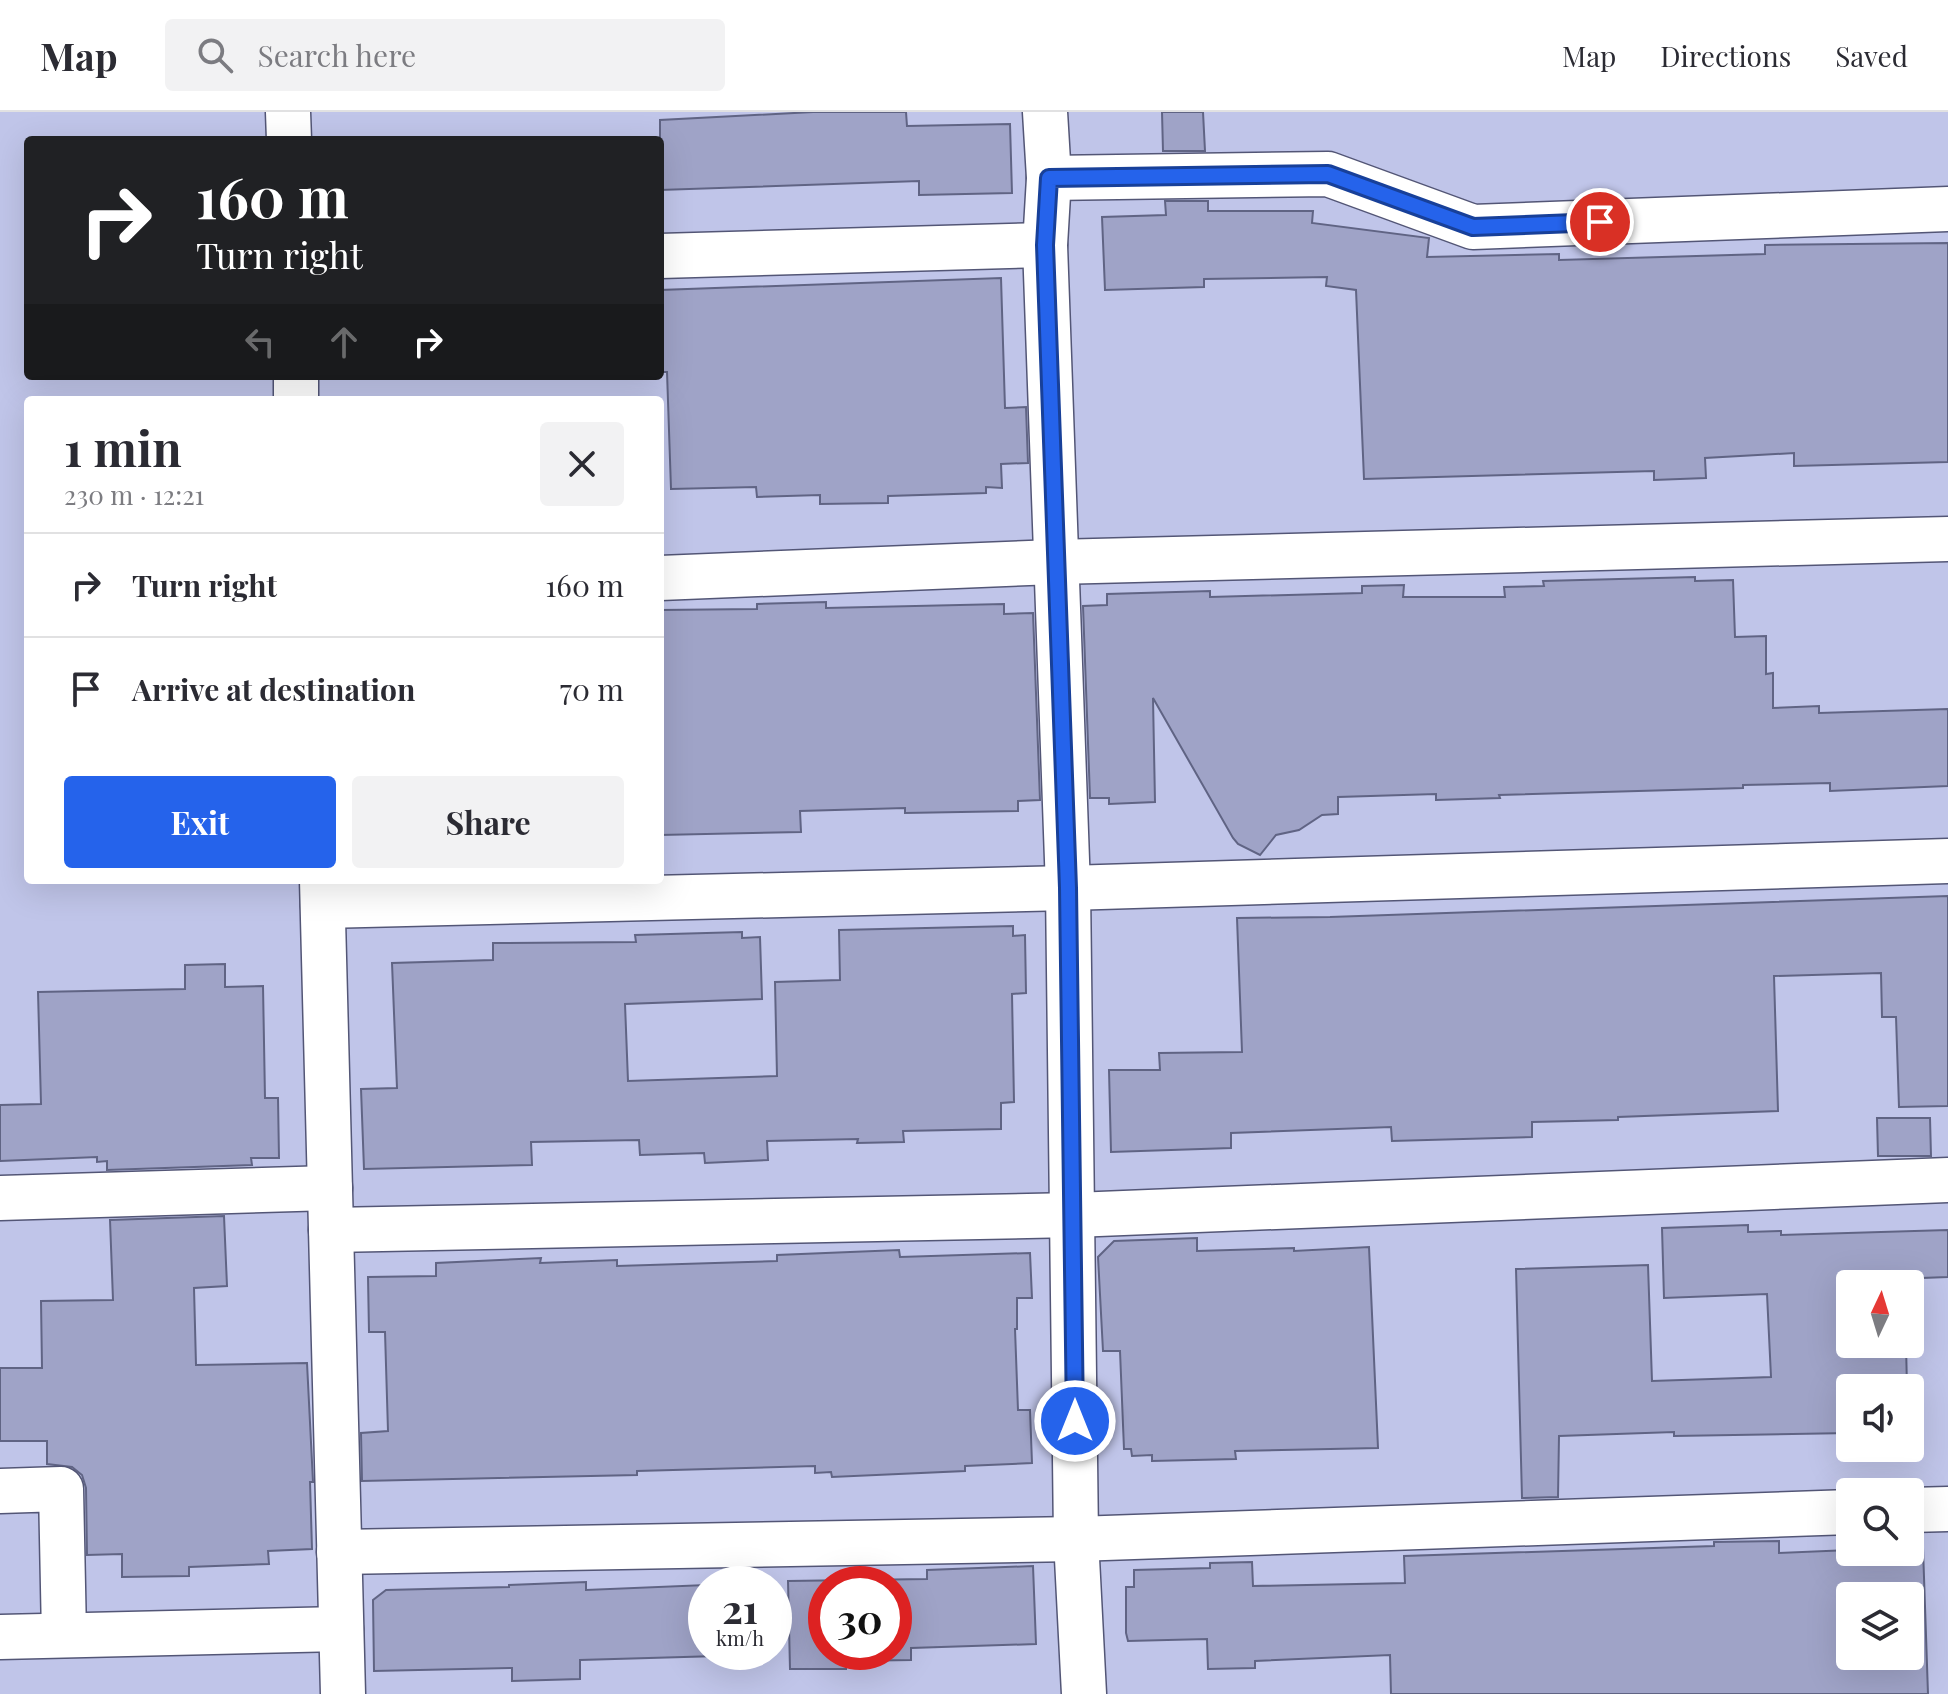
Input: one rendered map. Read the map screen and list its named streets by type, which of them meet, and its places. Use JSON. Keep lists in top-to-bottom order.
{
  "north": "top",
  "page": {
    "header": "Map",
    "search": "Search here",
    "nav": ["Map", "Directions", "Saved"],
    "turn": ["160 m", "Turn right"],
    "heading": ["1 min", "230 m · 12:21"],
    "list": [
      {
        "name": "Turn right",
        "value": "160 m"
      },
      {
        "name": "Arrive at destination",
        "value": "70 m"
      }
    ],
    "buttons": ["Exit", "Share"],
    "speed": "21 km/h",
    "limit": "30"
  }
}
